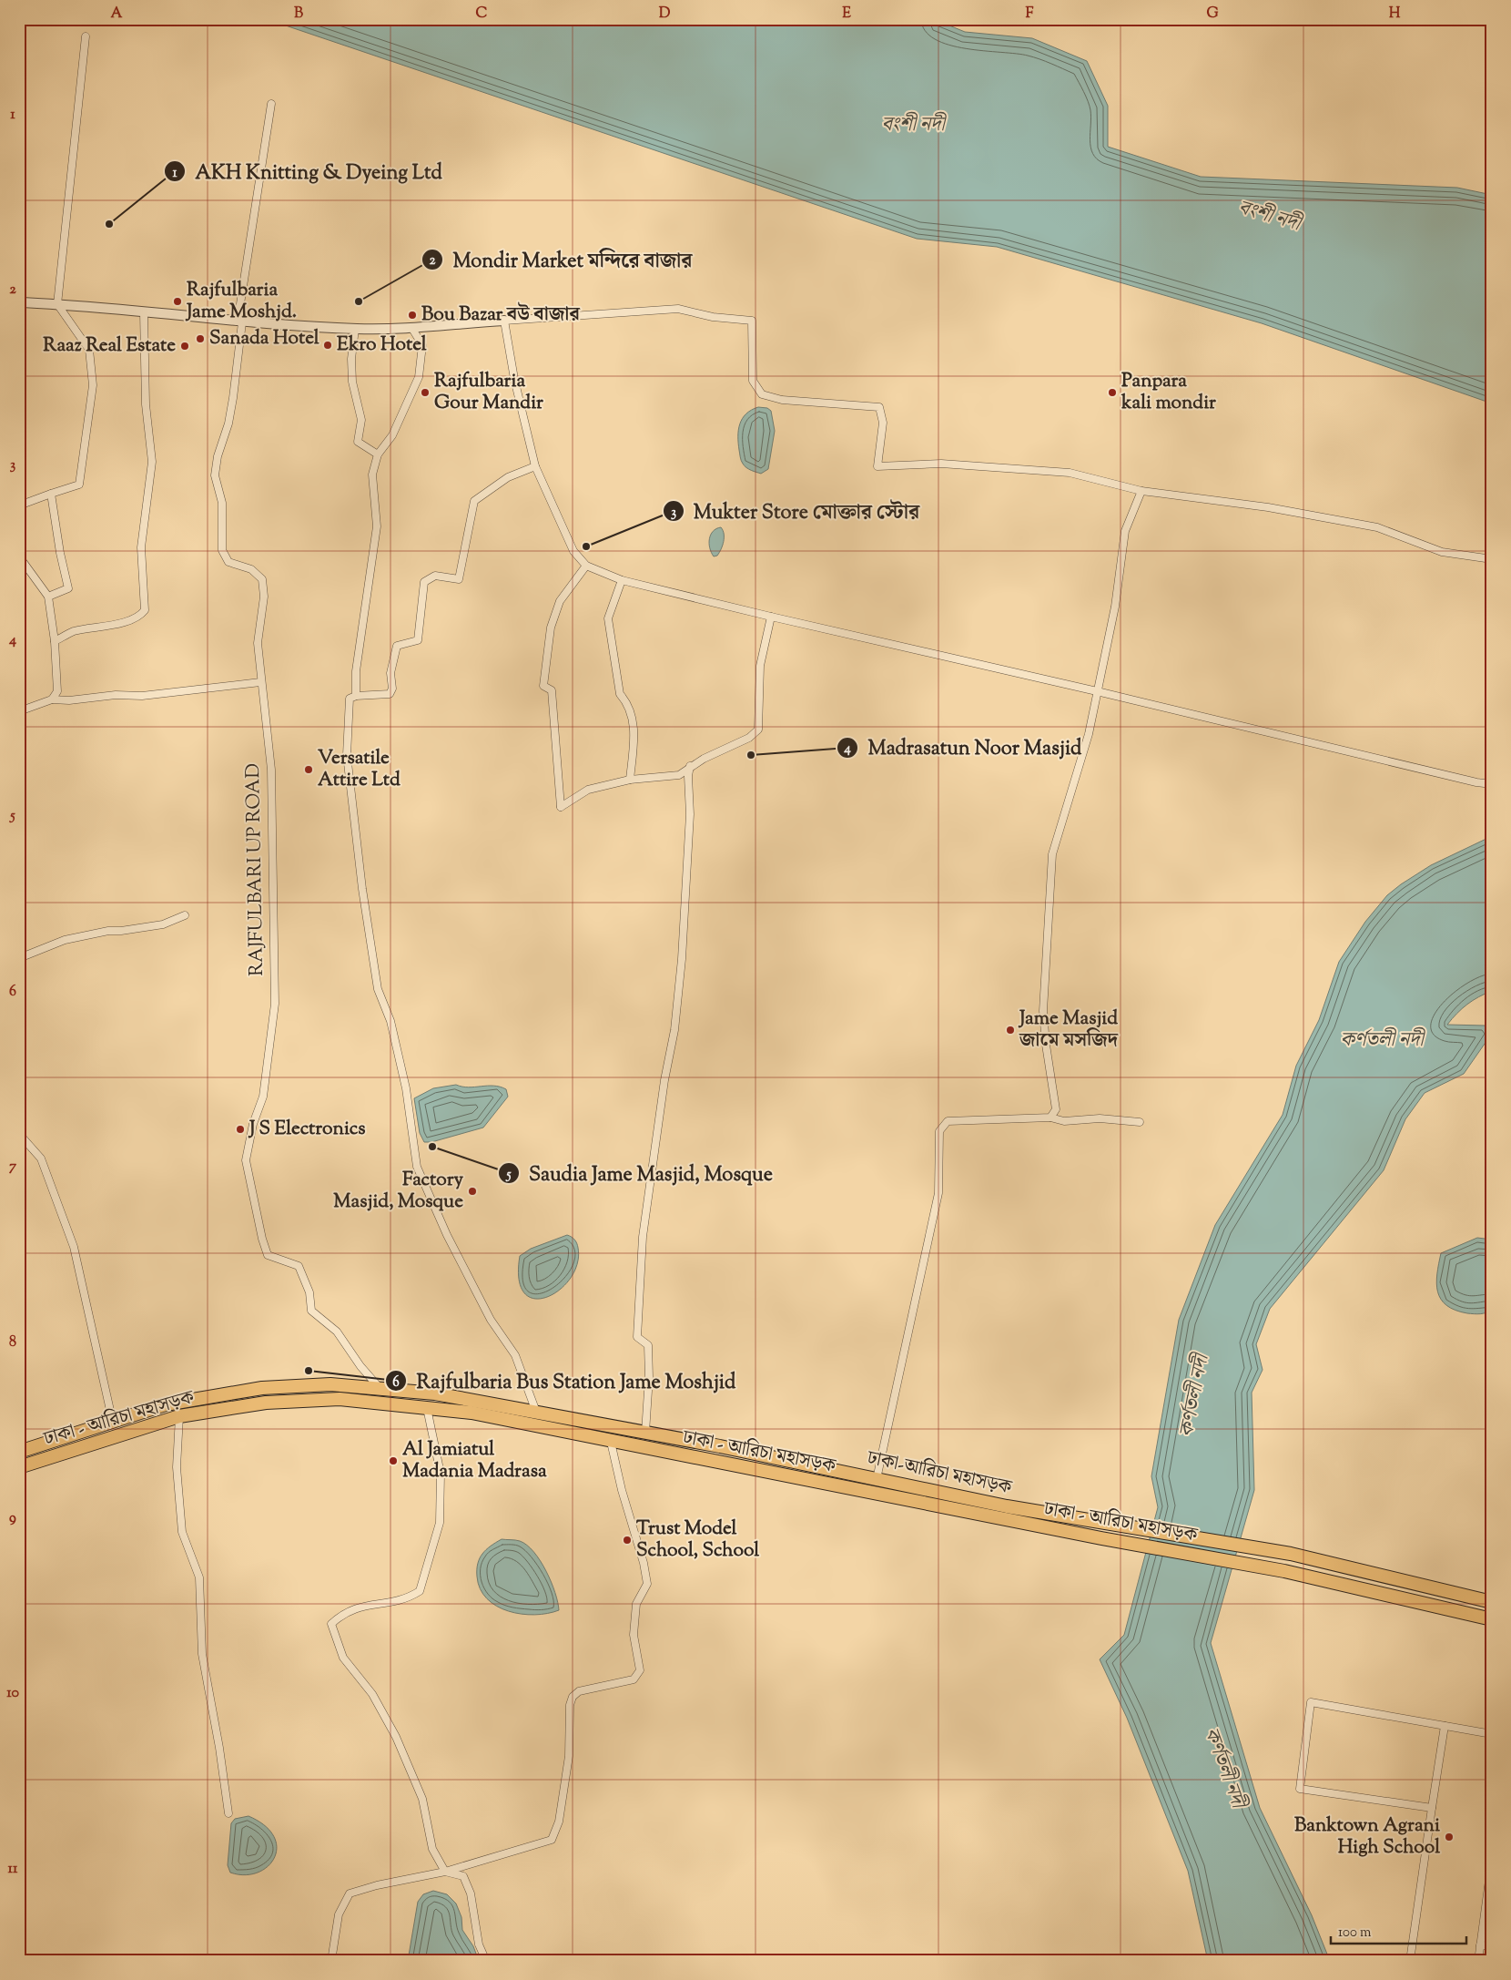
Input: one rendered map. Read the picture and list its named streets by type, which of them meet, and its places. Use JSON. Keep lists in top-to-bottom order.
{
  "streets": {
    "highway": ["ঢাকা - আরিচা মহাসড়ক", "ঢাকা-আরিচা মহাসড়ক"],
    "street": ["RAJFULBARI UP ROAD"]
  },
  "crossings": [
    ["RAJFULBARI UP ROAD", "ঢাকা-আরিচা মহাসড়ক"]
  ],
  "water": ["বংশী নদী", "কর্ণতলী নদী"],
  "places": [
    "AKH Knitting & Dyeing Ltd",
    "Rajfulbaria Jame Moshjd.",
    "Mondir Market মন্দিরে বাজার",
    "Bou Bazar বউ বাজার",
    "Sanada Hotel",
    "Ekro Hotel",
    "Raaz Real Estate",
    "Rajfulbaria Gour Mandir",
    "Panpara kali mondir",
    "Mukter Store মোক্তার স্টোর",
    "Madrasatun Noor Masjid",
    "Versatile Attire Ltd",
    "Jame Masjid জামে মসজিদ",
    "J S Electronics",
    "Saudia Jame Masjid, Mosque",
    "Factory Masjid, Mosque",
    "Rajfulbaria Bus Station Jame Moshjid",
    "Al Jamiatul Madania Madrasa",
    "Trust Model School, School",
    "Banktown Agrani High School"
  ],
  "scale_bar": "100 m",
  "grid": {
    "columns": [
      "A",
      "B",
      "C",
      "D",
      "E",
      "F",
      "G",
      "H"
    ],
    "rows": [
      "1",
      "2",
      "3",
      "4",
      "5",
      "6",
      "7",
      "8",
      "9",
      "10",
      "11"
    ]
  }
}
